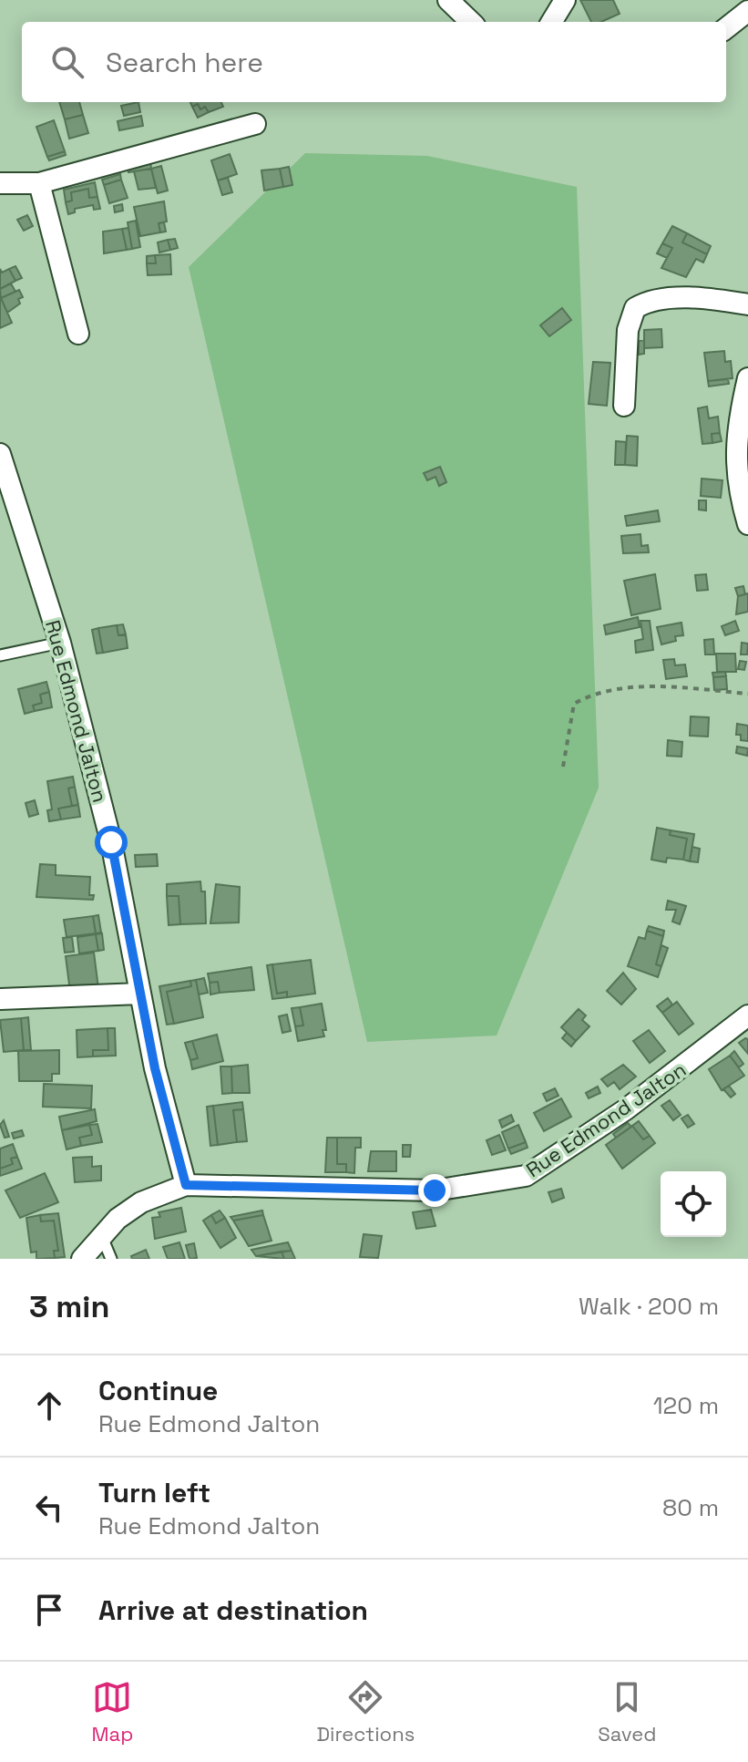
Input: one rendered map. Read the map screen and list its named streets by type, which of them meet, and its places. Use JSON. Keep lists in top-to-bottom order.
{
  "streets": {
    "street": ["Rue Edmond Jalton"]
  },
  "page": {
    "search": "Search here",
    "heading": ["3 min", "Walk · 200 m"],
    "list": [
      ["Continue", "Rue Edmond Jalton", "120 m"],
      ["Turn left", "Rue Edmond Jalton", "80 m"],
      "Arrive at destination"
    ],
    "nav": ["Map", "Directions", "Saved"]
  }
}
